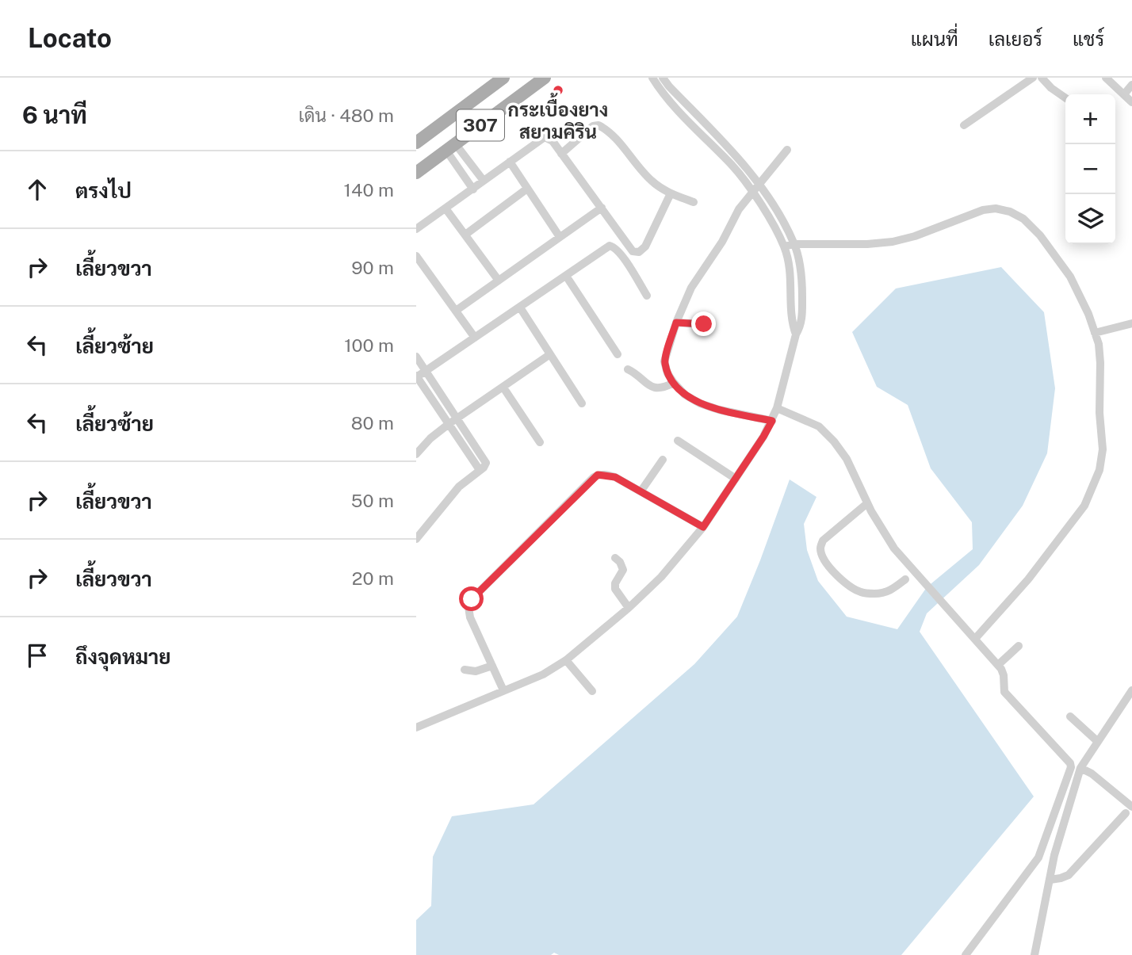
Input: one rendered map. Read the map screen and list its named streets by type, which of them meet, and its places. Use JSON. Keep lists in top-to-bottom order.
{
  "streets": {
    "main road": ["307"]
  },
  "places": ["กระเบื้องยาง สยามคิริน"],
  "page": {
    "header": "Locato",
    "nav": ["แผนที่", "เลเยอร์", "แชร์"],
    "heading": ["6 นาที", "เดิน · 480 m"],
    "map_buttons": ["+", "−"],
    "list": [
      ["ตรงไป", "140 m"],
      ["เลี้ยวขวา", "90 m"],
      ["เลี้ยวซ้าย", "100 m"],
      ["เลี้ยวซ้าย", "80 m"],
      ["เลี้ยวขวา", "50 m"],
      ["เลี้ยวขวา", "20 m"],
      "ถึงจุดหมาย"
    ]
  }
}
